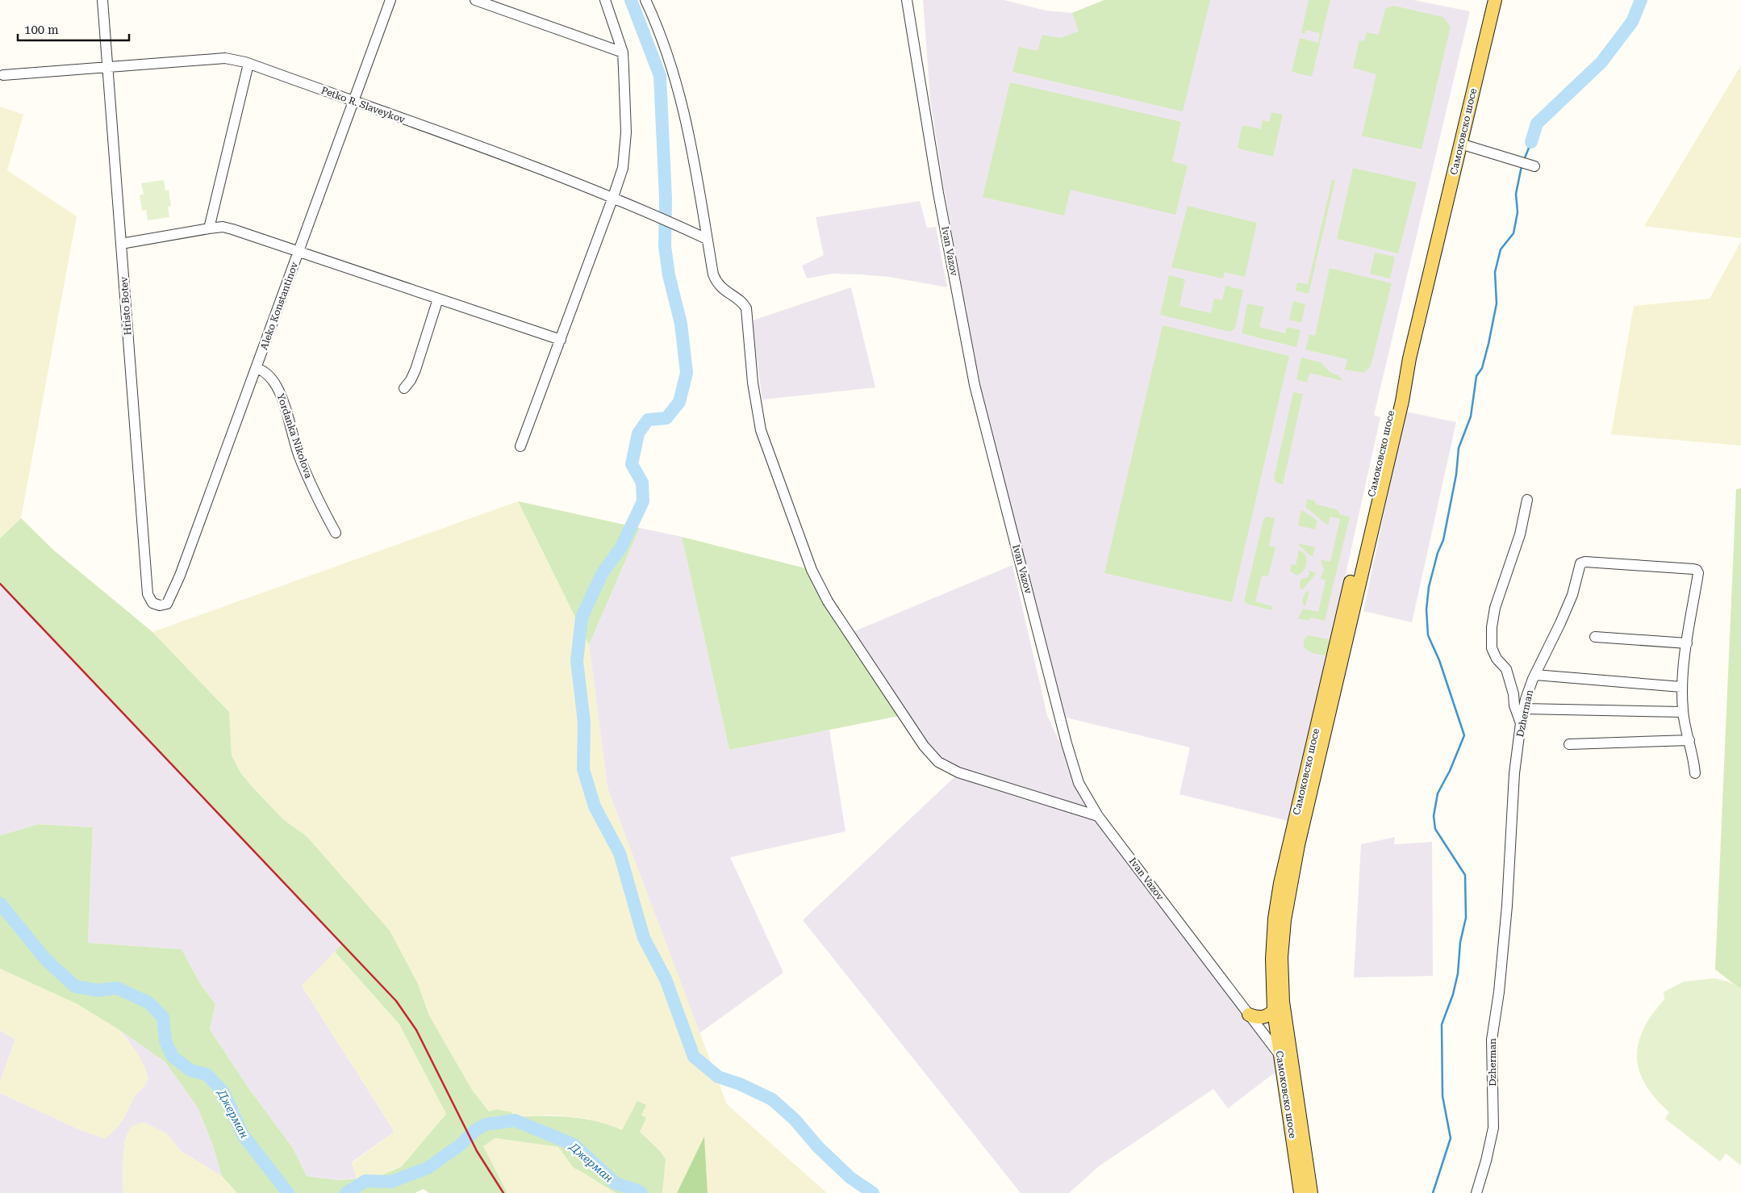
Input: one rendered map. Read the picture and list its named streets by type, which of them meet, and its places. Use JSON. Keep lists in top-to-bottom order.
{
  "streets": {
    "main road": ["Самоковско шосе"],
    "street": [
      "Petko R. Slaveykov",
      "Ivan Vazov",
      "Hristo Botev",
      "Aleko Konstantinov",
      "Yordanka Nikolova",
      "Dzherman"
    ]
  },
  "crossings": [
    ["Petko R. Slaveykov", "Hristo Botev"],
    ["Petko R. Slaveykov", "Aleko Konstantinov"],
    ["Самоковско шосе", "Ivan Vazov"],
    ["Hristo Botev", "Aleko Konstantinov"],
    ["Aleko Konstantinov", "Yordanka Nikolova"]
  ],
  "water": ["Джерман"],
  "scale_bar": "100 m"
}
